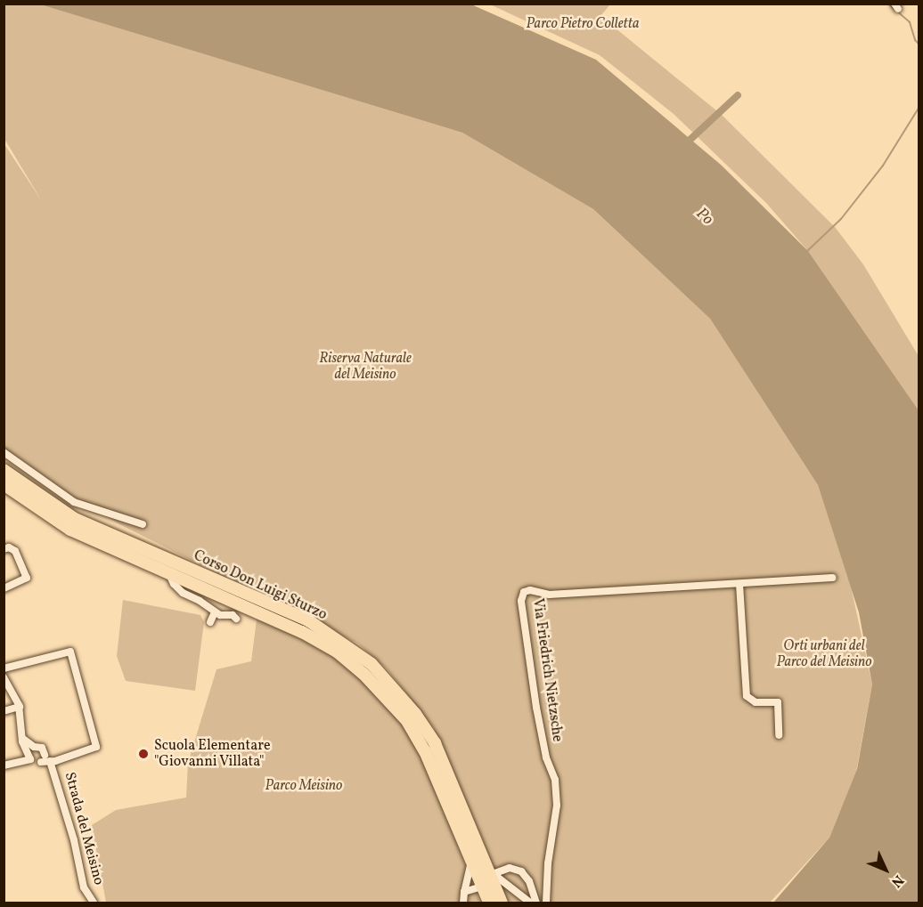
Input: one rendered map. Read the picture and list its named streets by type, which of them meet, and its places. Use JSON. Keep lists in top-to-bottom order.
{
  "streets": {
    "main road": ["Corso Don Luigi Sturzo"],
    "street": ["Via Friedrich Nietzsche", "Strada del Meisino"]
  },
  "water": ["Po"],
  "parks": [
    "Parco Pietro Colletta",
    "Riserva Naturale del Meisino",
    "Orti urbani del Parco del Meisino",
    "Parco Meisino"
  ],
  "places": ["Scuola Elementare \"Giovanni Villata\""],
  "north": "bottom right"
}
